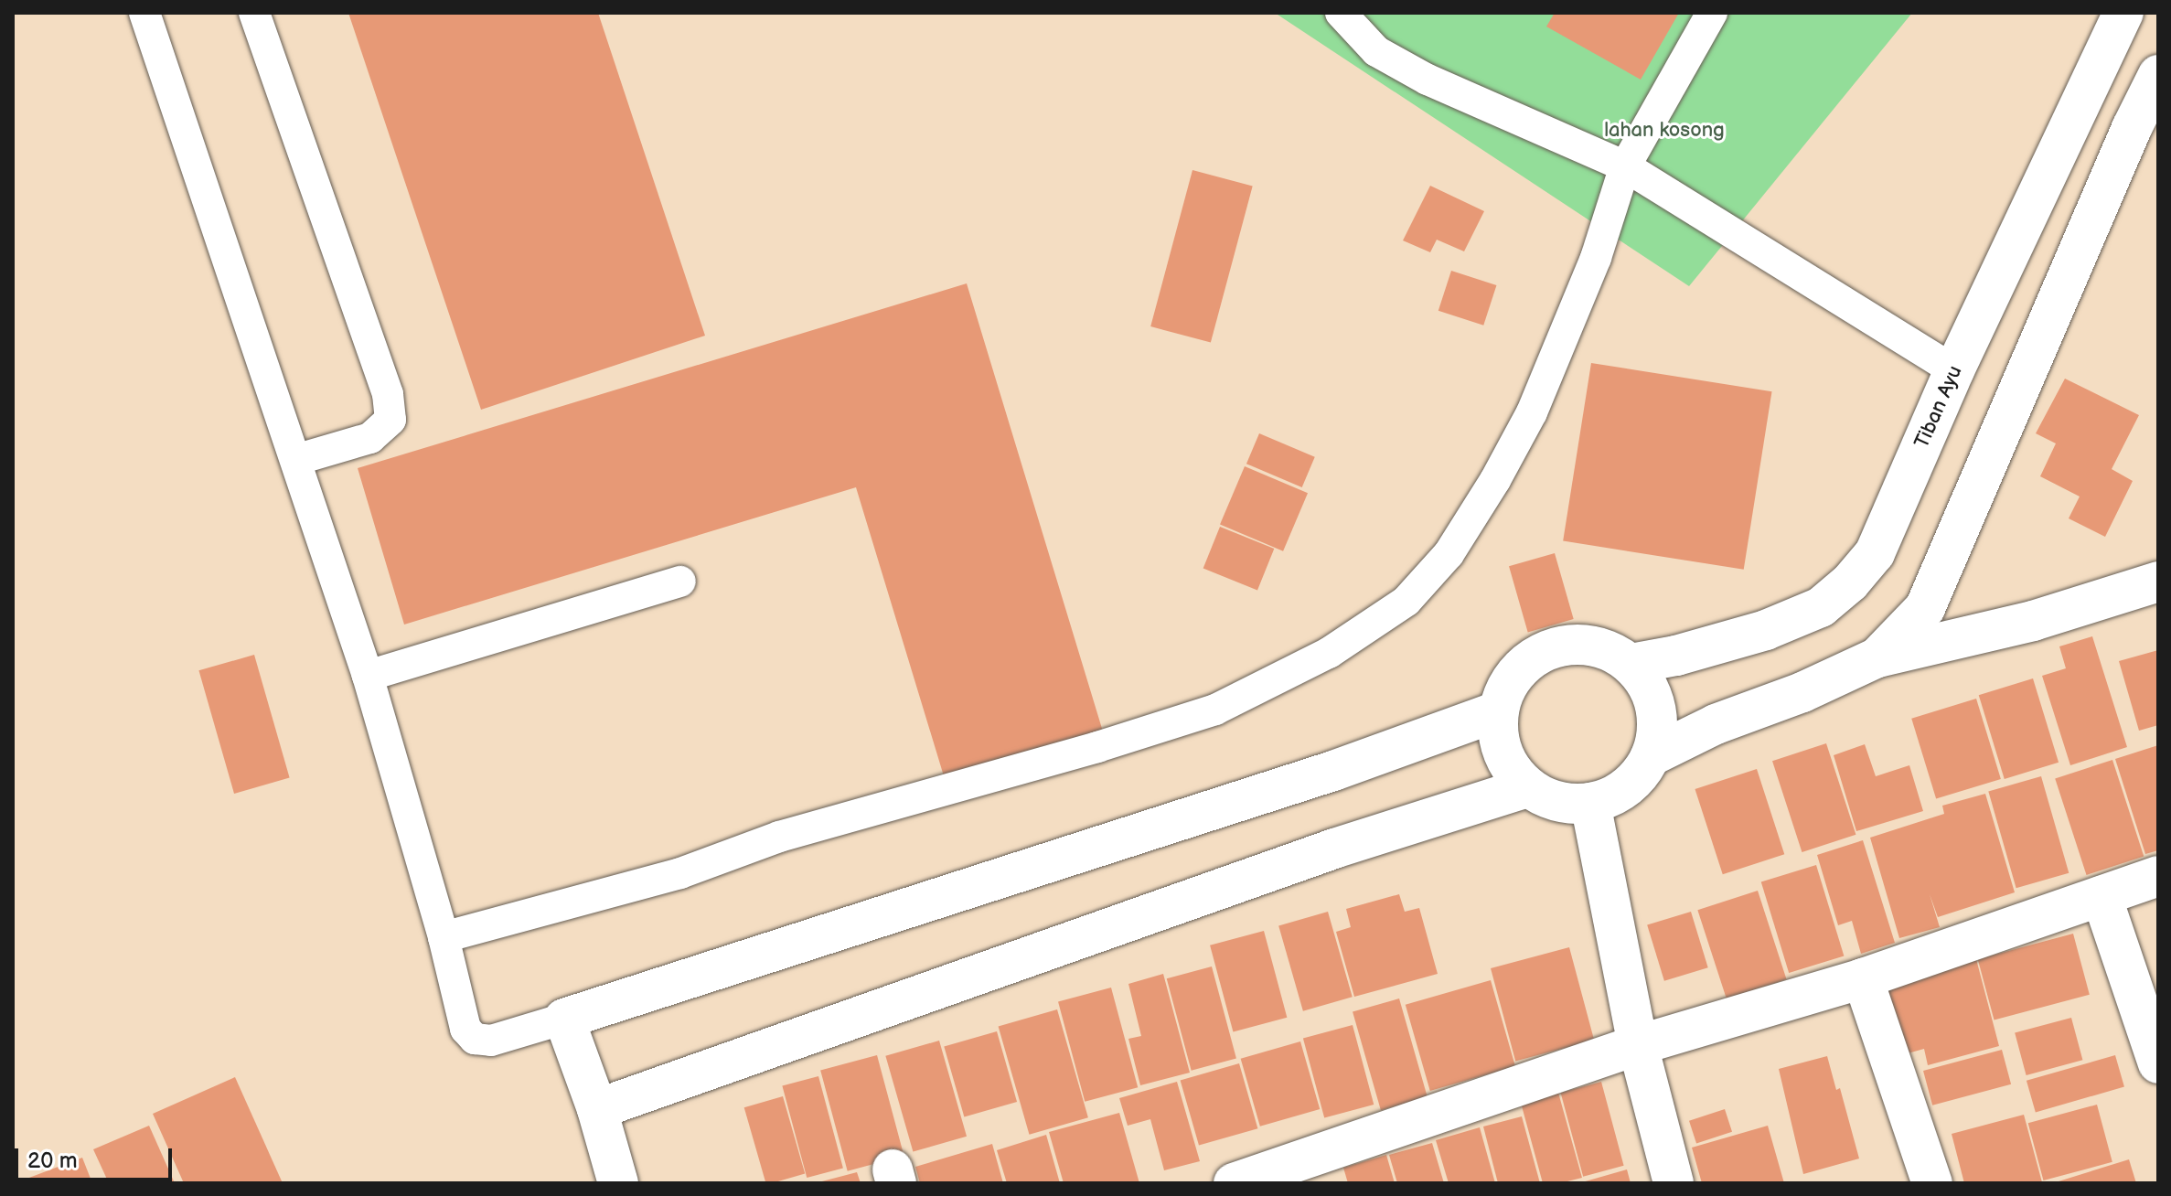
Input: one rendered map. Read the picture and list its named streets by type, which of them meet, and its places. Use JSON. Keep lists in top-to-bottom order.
{
  "streets": {
    "street": ["Tiban Ayu"]
  },
  "parks": ["lahan kosong"],
  "scale_bar": "20 m"
}
